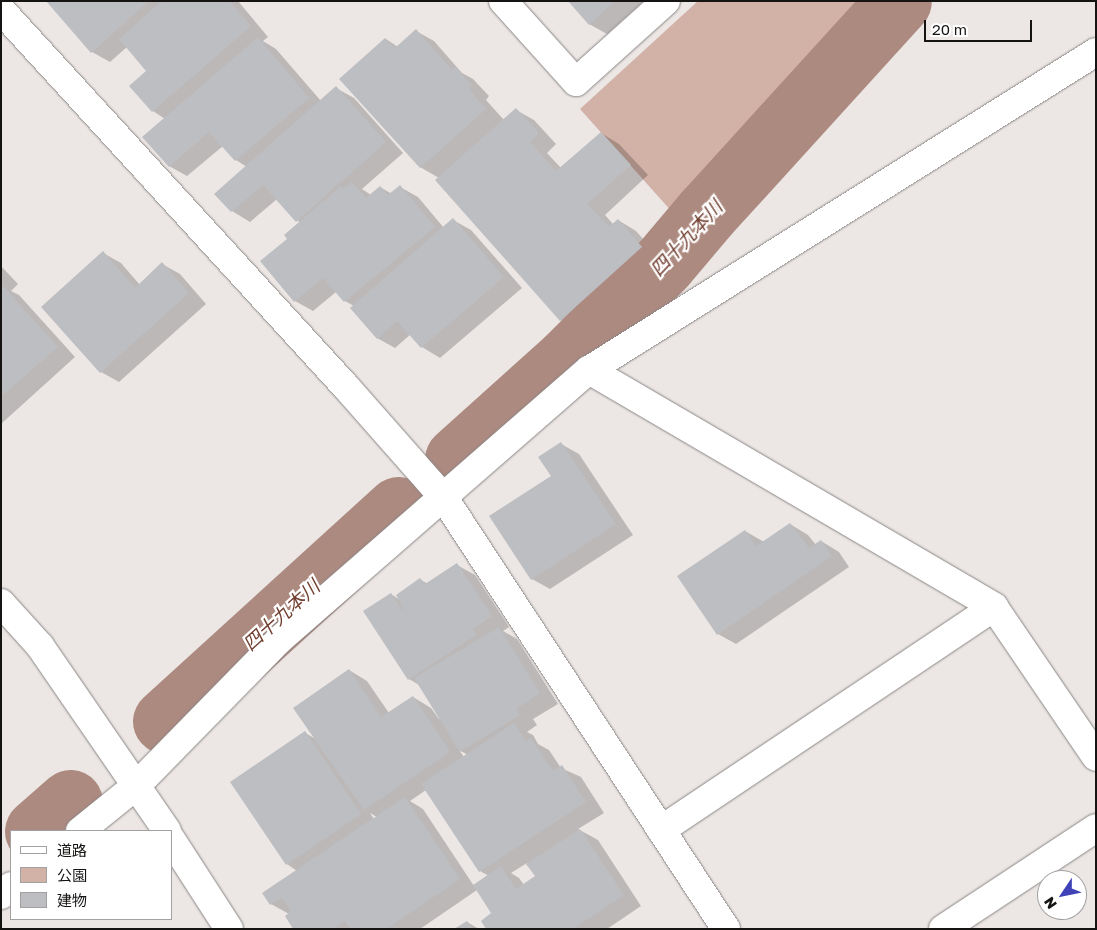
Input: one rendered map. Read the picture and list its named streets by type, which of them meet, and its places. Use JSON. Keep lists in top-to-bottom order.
{
  "water": ["四十九本川"],
  "legend": ["道路", "公園", "建物"],
  "scale_bar": "20 m",
  "north": "bottom left"
}
